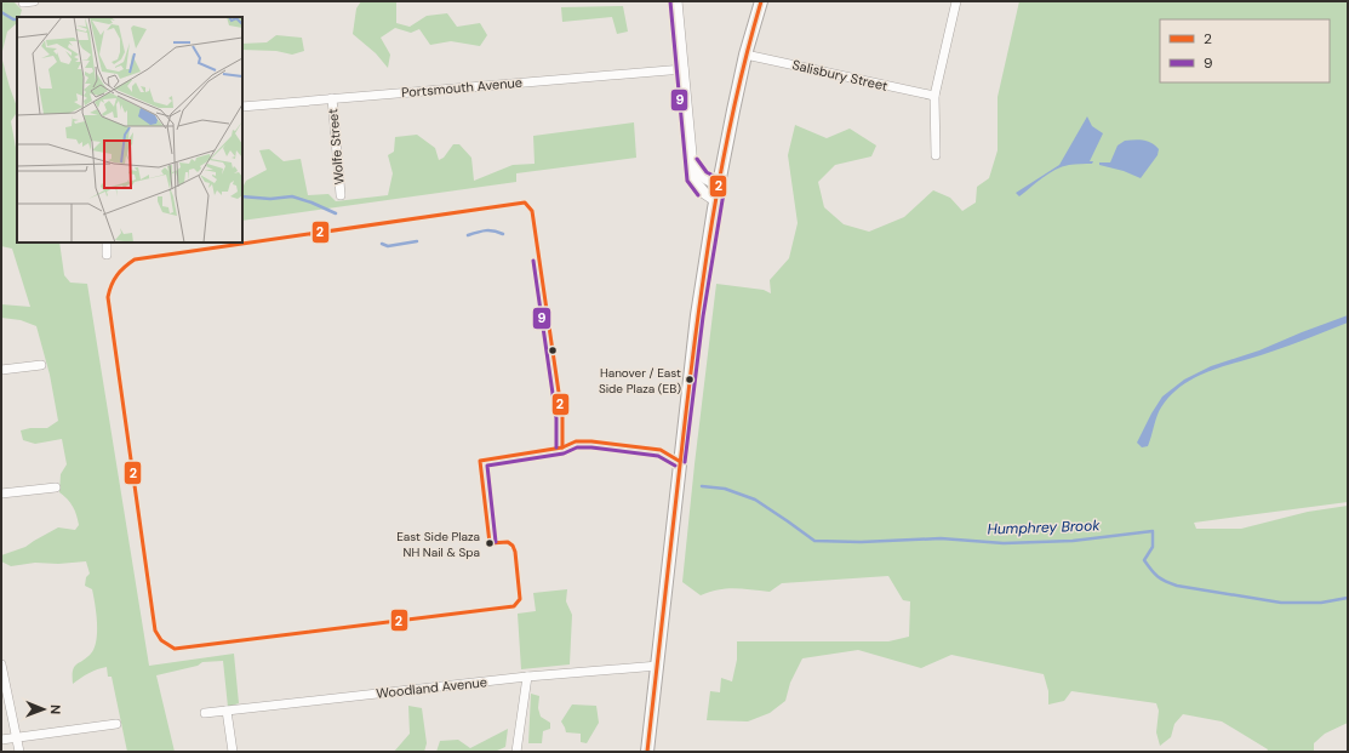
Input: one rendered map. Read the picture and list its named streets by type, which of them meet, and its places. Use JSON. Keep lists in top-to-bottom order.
{
  "streets": {
    "street": [
      "Salisbury Street",
      "Portsmouth Avenue",
      "Wolfe Street",
      "Woodland Avenue"
    ]
  },
  "crossings": [
    ["Portsmouth Avenue", "Wolfe Street"]
  ],
  "water": ["Humphrey Brook"],
  "places": ["Hanover / East Side Plaza (EB)", "East Side Plaza NH Nail & Spa"],
  "lines": ["transit line 2", "transit line 9"],
  "legend": ["2", "9"],
  "north": "right"
}
